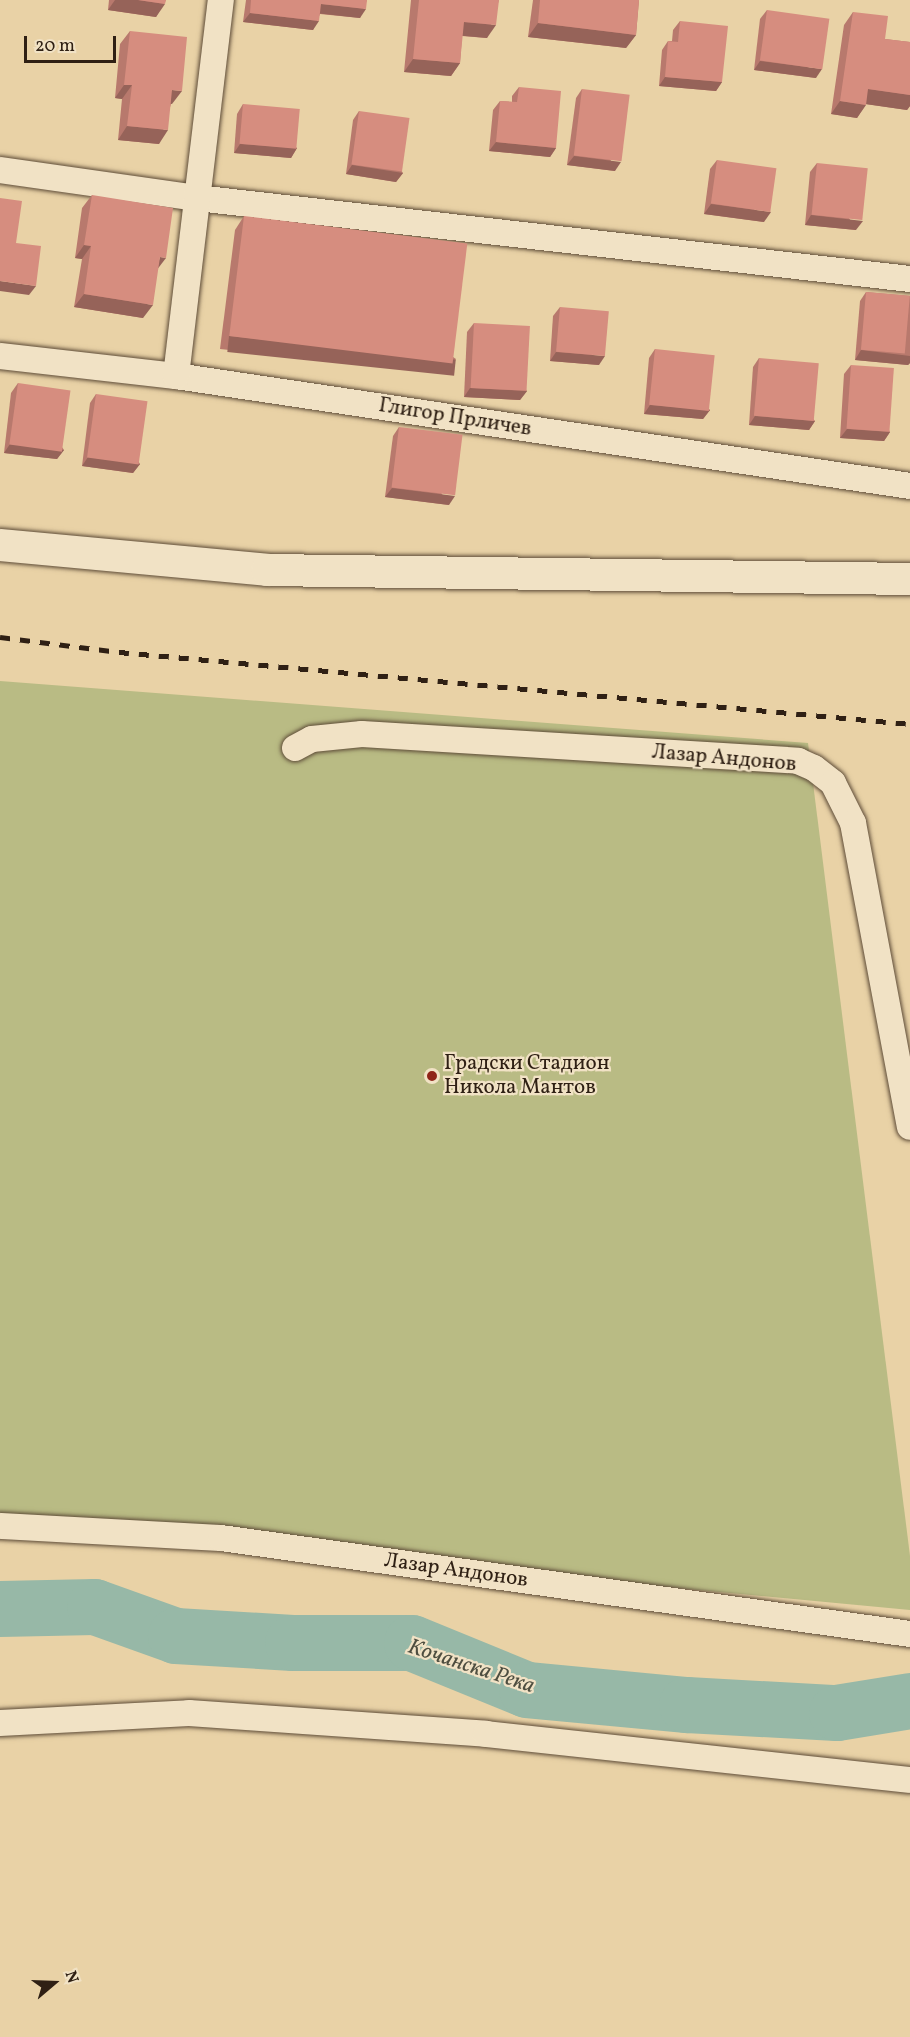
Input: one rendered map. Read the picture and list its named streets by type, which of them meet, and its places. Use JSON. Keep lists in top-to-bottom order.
{
  "streets": {
    "street": ["Глигор Прличев", "Лазар Андонов"]
  },
  "water": ["Кочанска Река"],
  "places": ["Градски Стадион Никола Мантов"],
  "scale_bar": "20 m",
  "north": "right"
}
